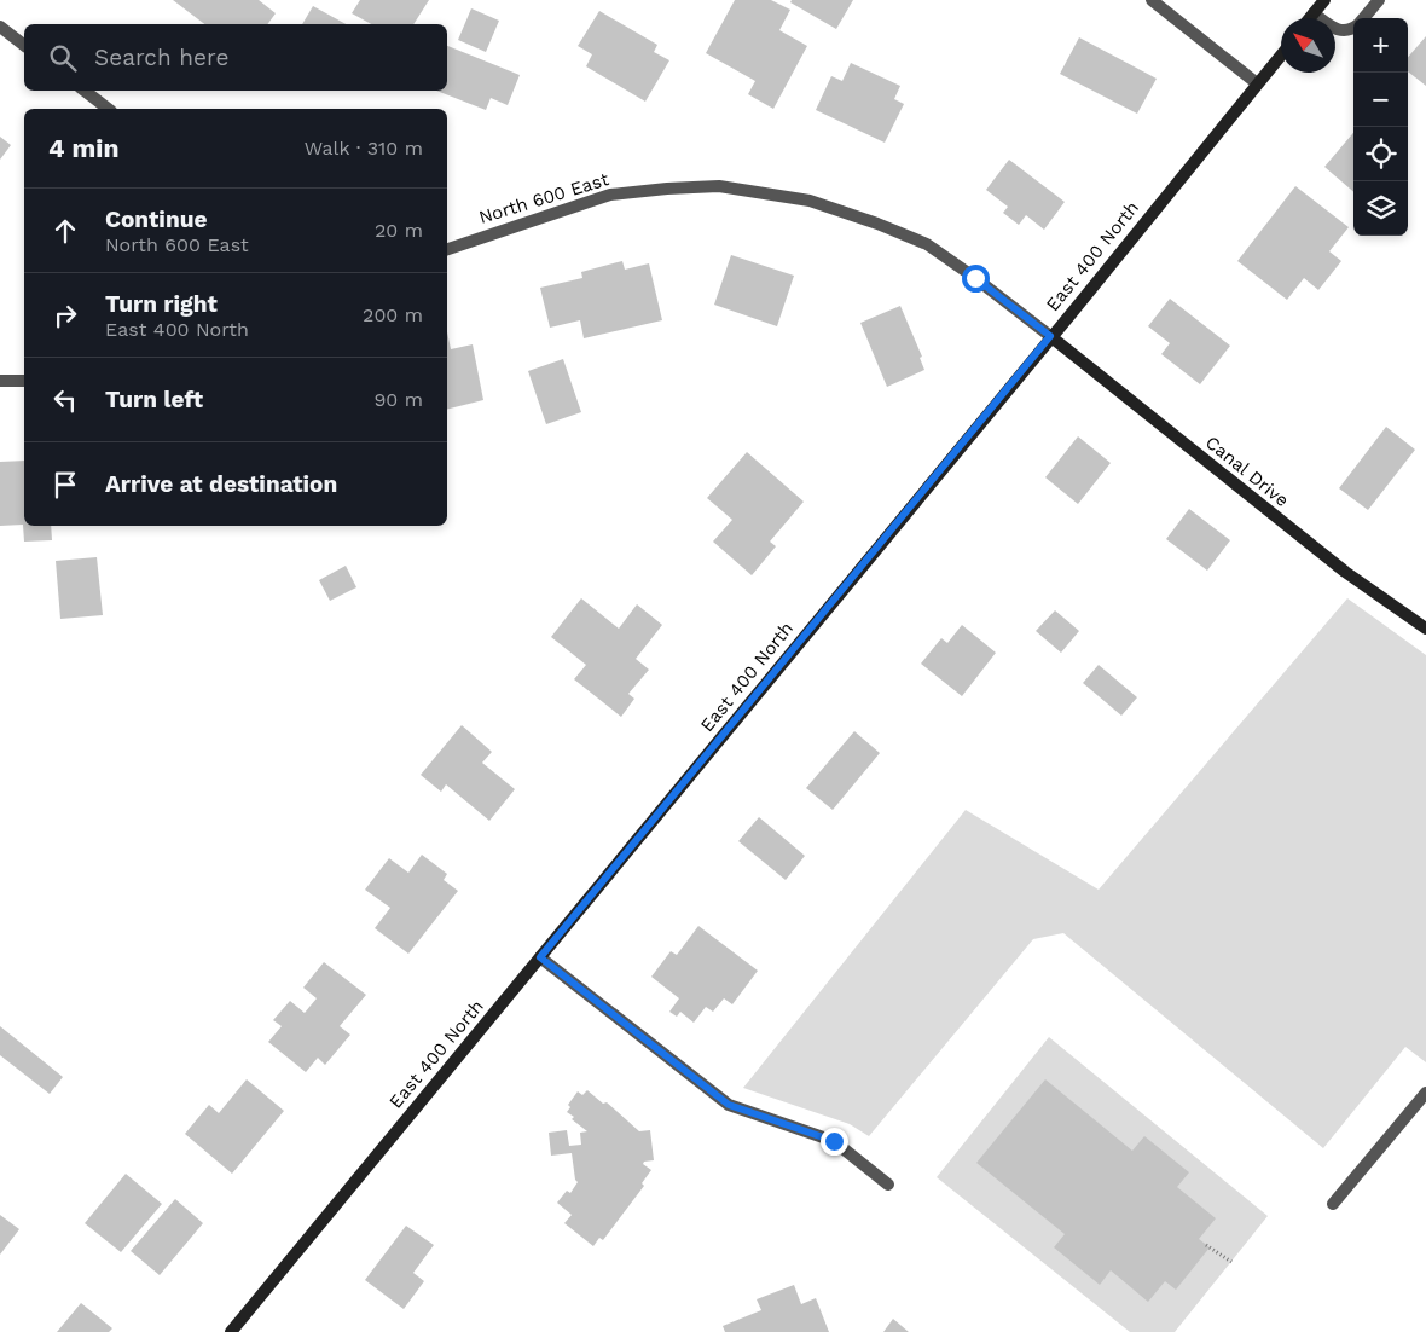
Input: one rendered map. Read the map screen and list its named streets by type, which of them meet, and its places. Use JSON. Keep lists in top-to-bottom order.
{
  "streets": {
    "street": ["North 600 East", "East 400 North", "Canal Drive"]
  },
  "crossings": [
    ["North 600 East", "East 400 North"],
    ["North 600 East", "Canal Drive"],
    ["East 400 North", "Canal Drive"]
  ],
  "north": "top left",
  "page": {
    "map_buttons": ["+", "−"],
    "search": "Search here",
    "heading": ["4 min", "Walk · 310 m"],
    "list": [
      ["Continue", "North 600 East", "20 m"],
      ["Turn right", "East 400 North", "200 m"],
      ["Turn left", "90 m"],
      "Arrive at destination"
    ]
  }
}
